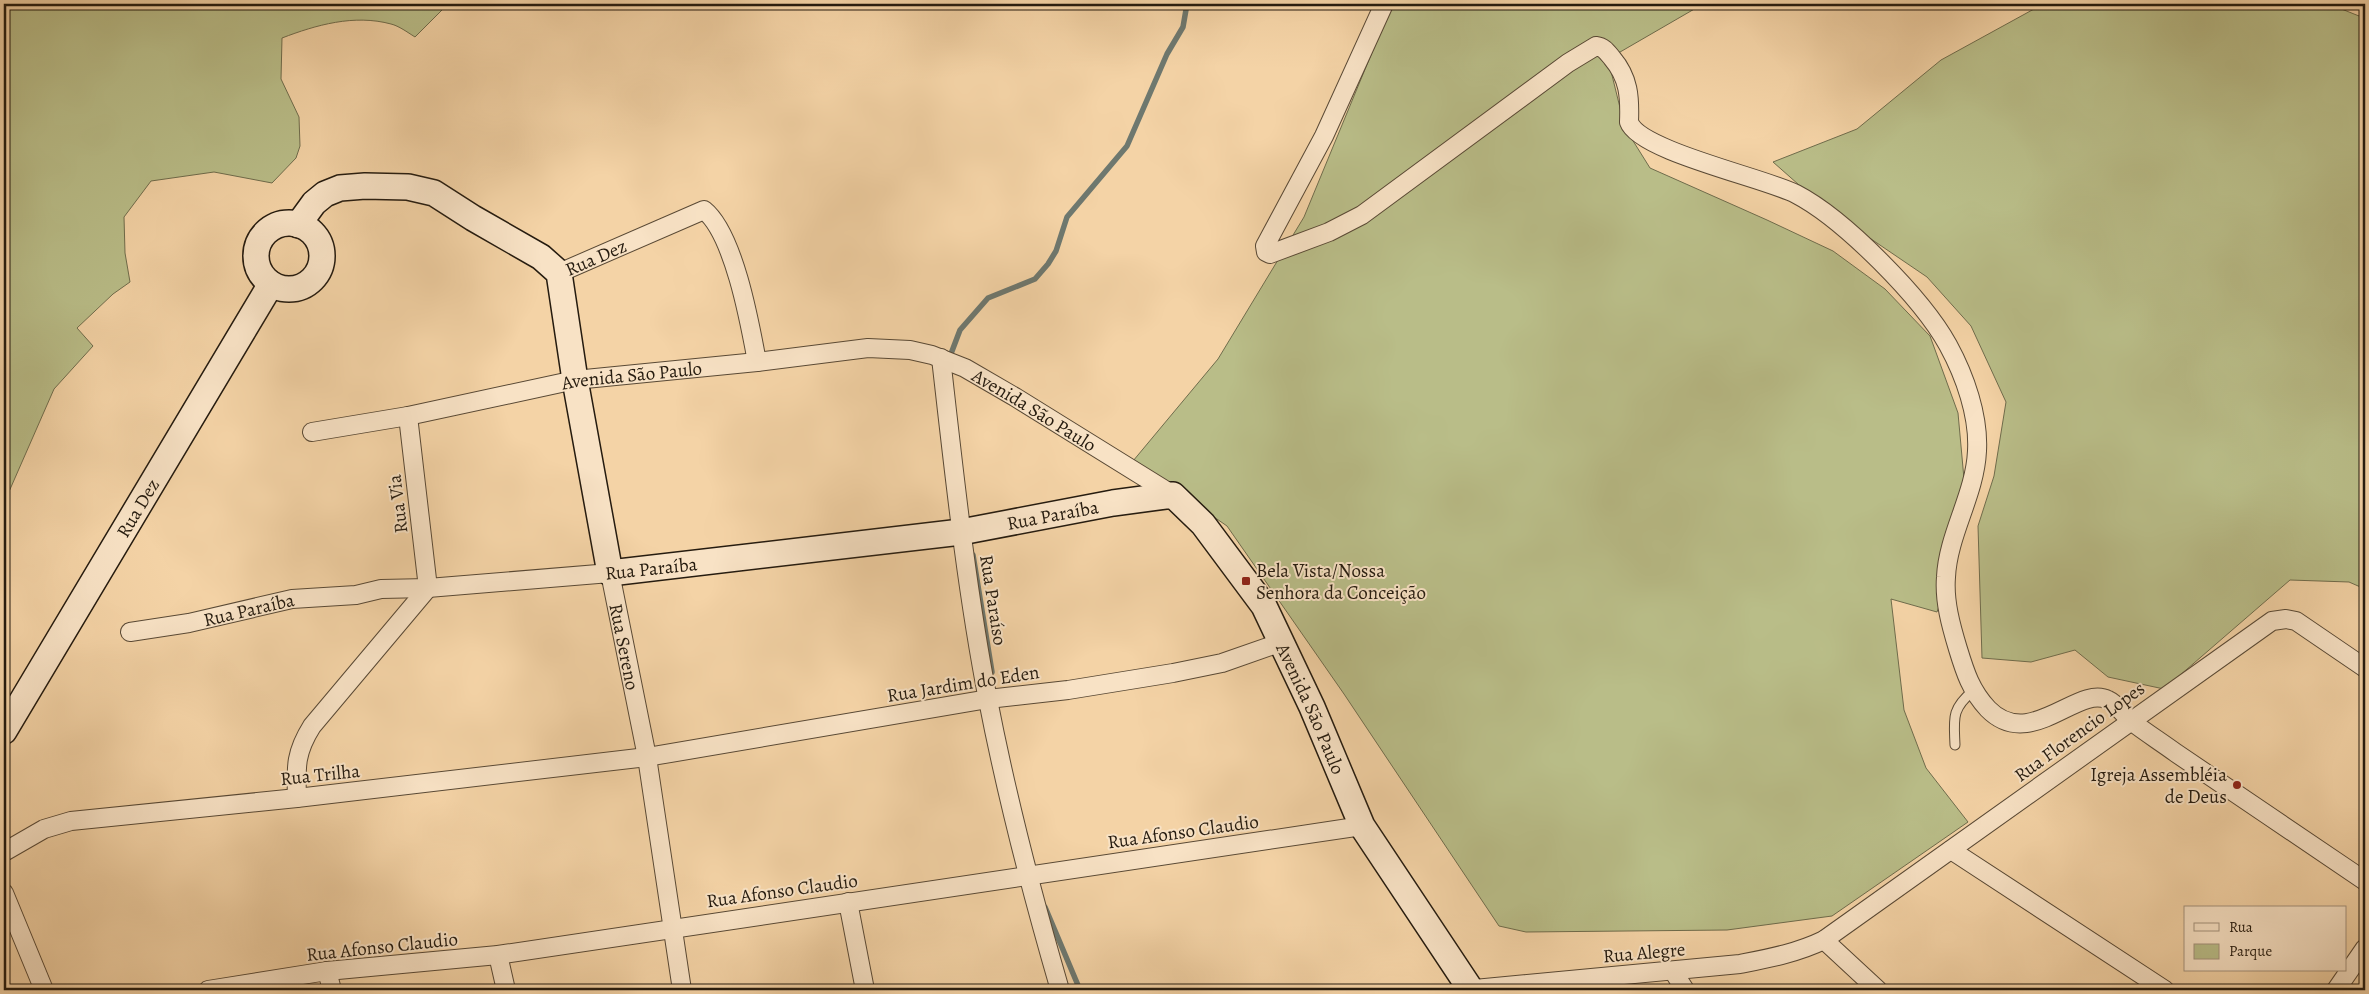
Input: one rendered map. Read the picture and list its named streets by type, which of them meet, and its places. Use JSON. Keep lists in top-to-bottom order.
{
  "streets": {
    "street": [
      "Rua Dez",
      "Avenida São Paulo",
      "Rua Via",
      "Rua Paraíba",
      "Rua Paraíso",
      "Rua Sereno",
      "Rua Jardim do Eden",
      "Rua Florencio Lopes",
      "Rua Trilha",
      "Rua Afonso Claudio",
      "Rua Alegre"
    ]
  },
  "crossings": [
    ["Rua Dez", "Avenida São Paulo"],
    ["Rua Dez", "Rua Sereno"],
    ["Avenida São Paulo", "Rua Via"],
    ["Avenida São Paulo", "Rua Paraíba"],
    ["Avenida São Paulo", "Rua Paraíso"],
    ["Avenida São Paulo", "Rua Sereno"],
    ["Avenida São Paulo", "Rua Jardim do Eden"],
    ["Avenida São Paulo", "Rua Afonso Claudio"],
    ["Avenida São Paulo", "Rua Alegre"],
    ["Rua Via", "Rua Paraíba"],
    ["Rua Paraíba", "Rua Paraíso"],
    ["Rua Paraíba", "Rua Sereno"],
    ["Rua Paraíso", "Rua Jardim do Eden"],
    ["Rua Paraíso", "Rua Afonso Claudio"],
    ["Rua Sereno", "Rua Jardim do Eden"],
    ["Rua Sereno", "Rua Trilha"],
    ["Rua Sereno", "Rua Afonso Claudio"],
    ["Rua Jardim do Eden", "Rua Trilha"],
    ["Rua Florencio Lopes", "Rua Alegre"]
  ],
  "places": {
    "transit": ["Bela Vista/Nossa Senhora da Conceição"],
    "other": ["Igreja Assembléia de Deus"]
  },
  "legend": ["Rua", "Parque"]
}
